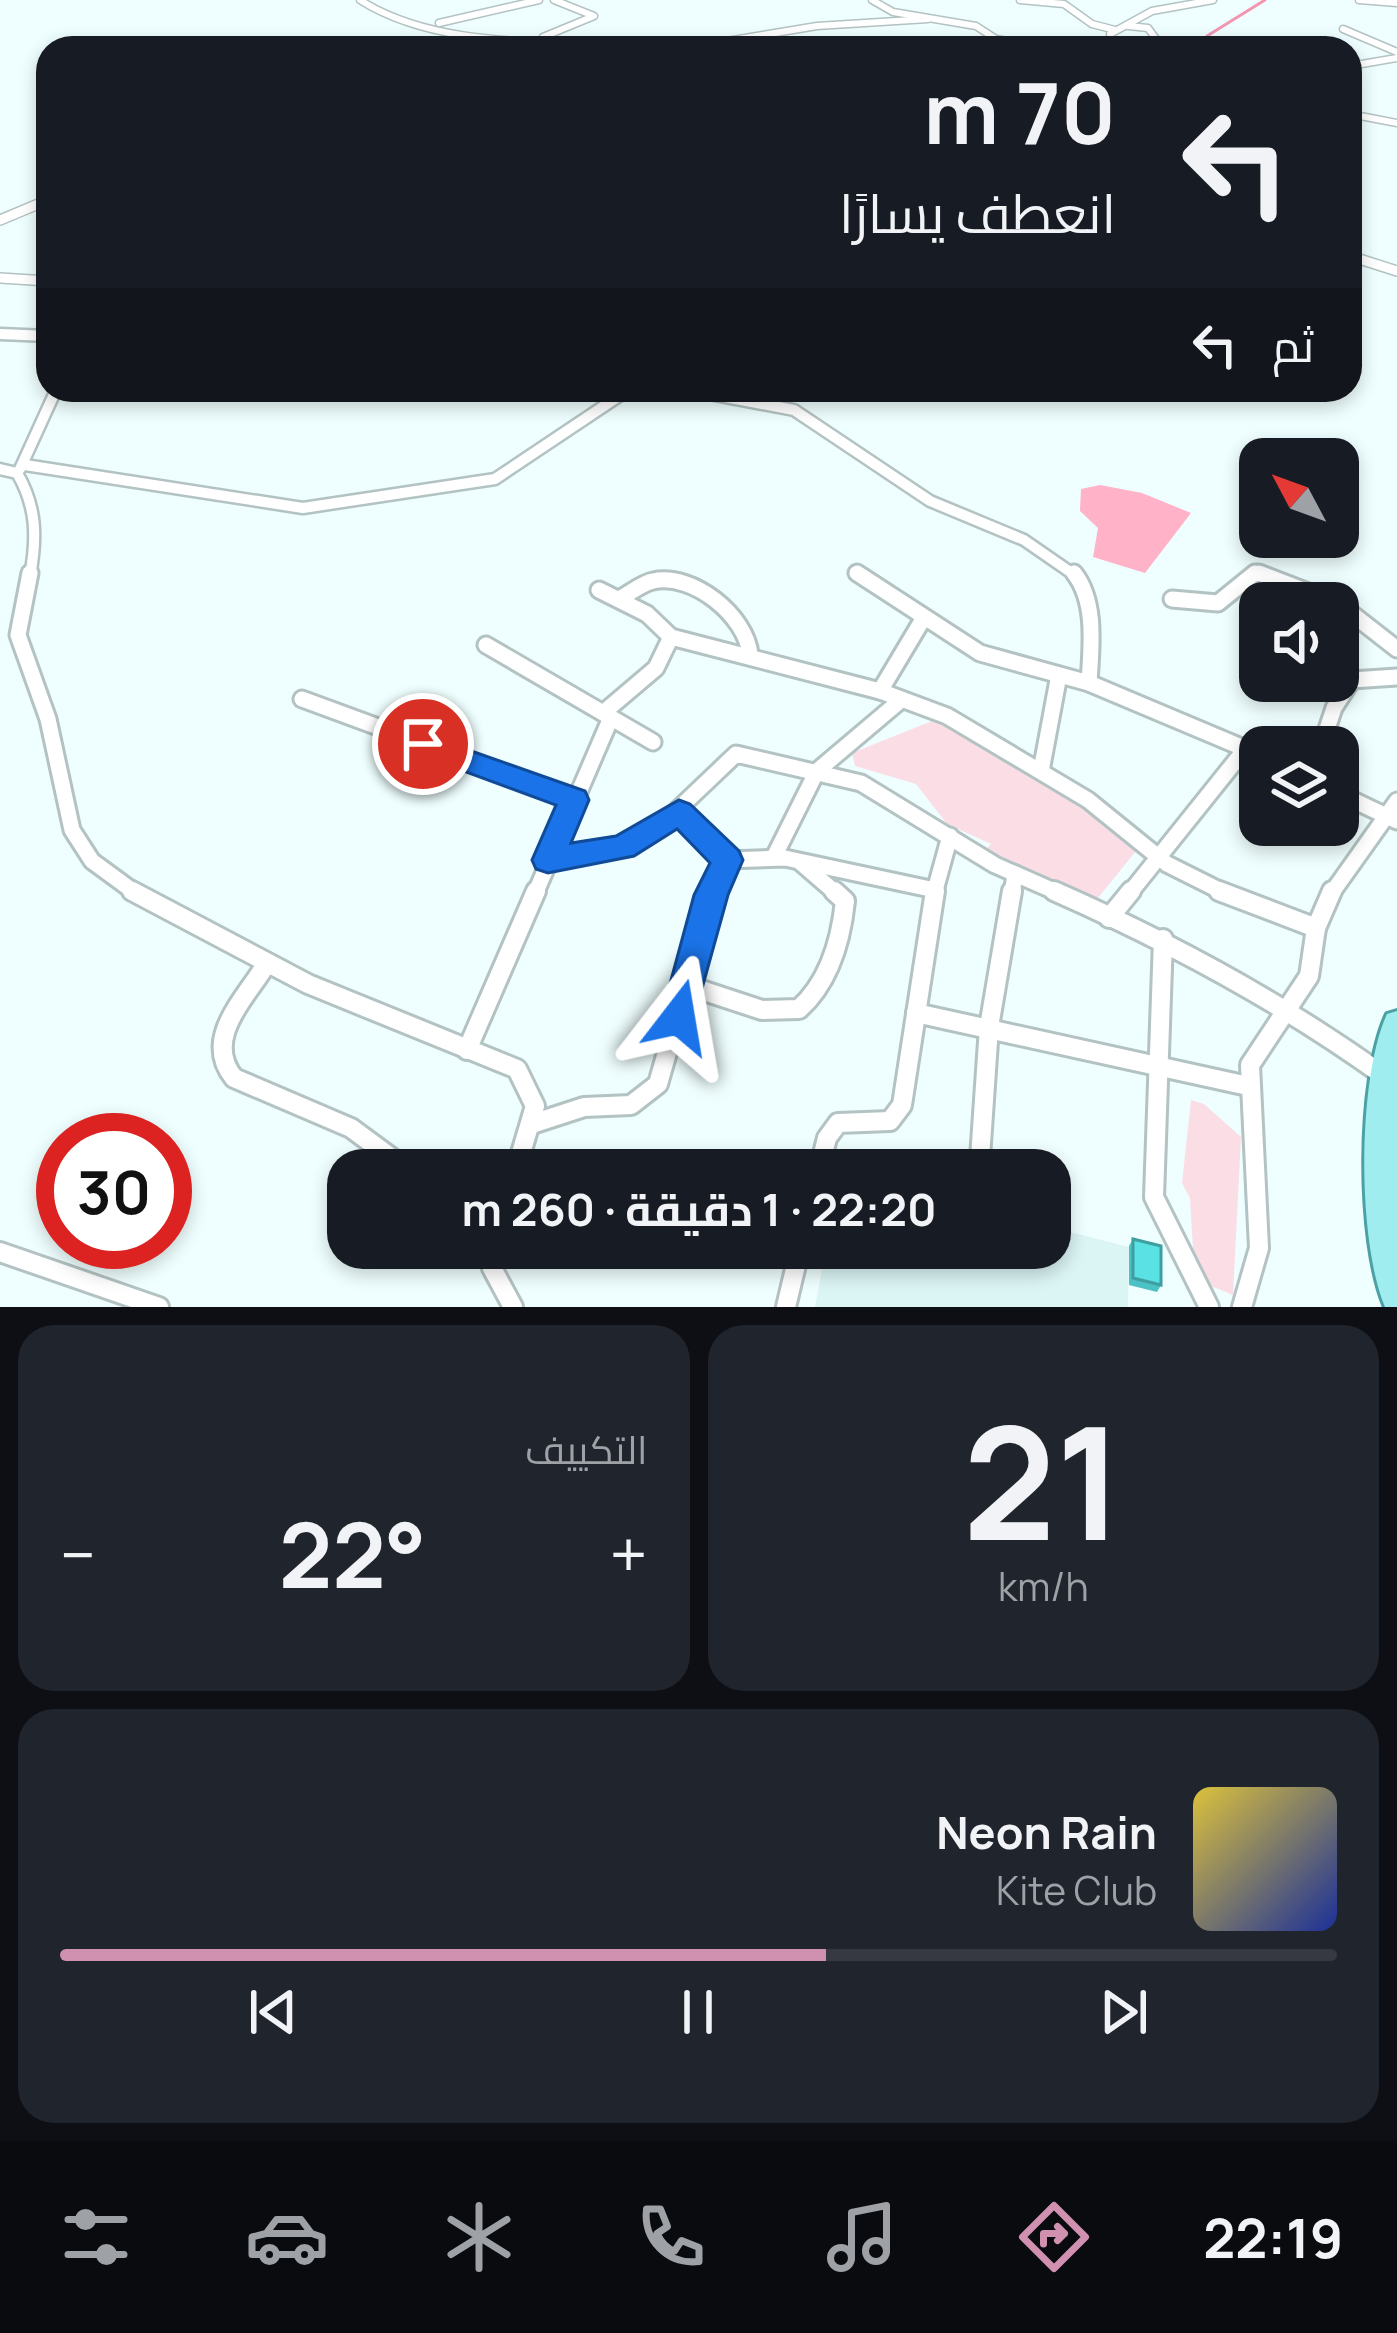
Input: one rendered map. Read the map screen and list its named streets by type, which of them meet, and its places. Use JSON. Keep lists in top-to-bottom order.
{
  "north": "top left",
  "page": {
    "turn": ["70 m", "انعطف يسارًا"],
    "then": "ثم",
    "limit": "30",
    "trip": "22:20 · 1 دقيقة · 260 m",
    "tile": [
      ["21", "km/h"],
      "التكييف"
    ],
    "heat": ["−", "22°", "+"],
    "song": ["Neon Rain", "Kite Club"],
    "tabs": "22:19"
  }
}
